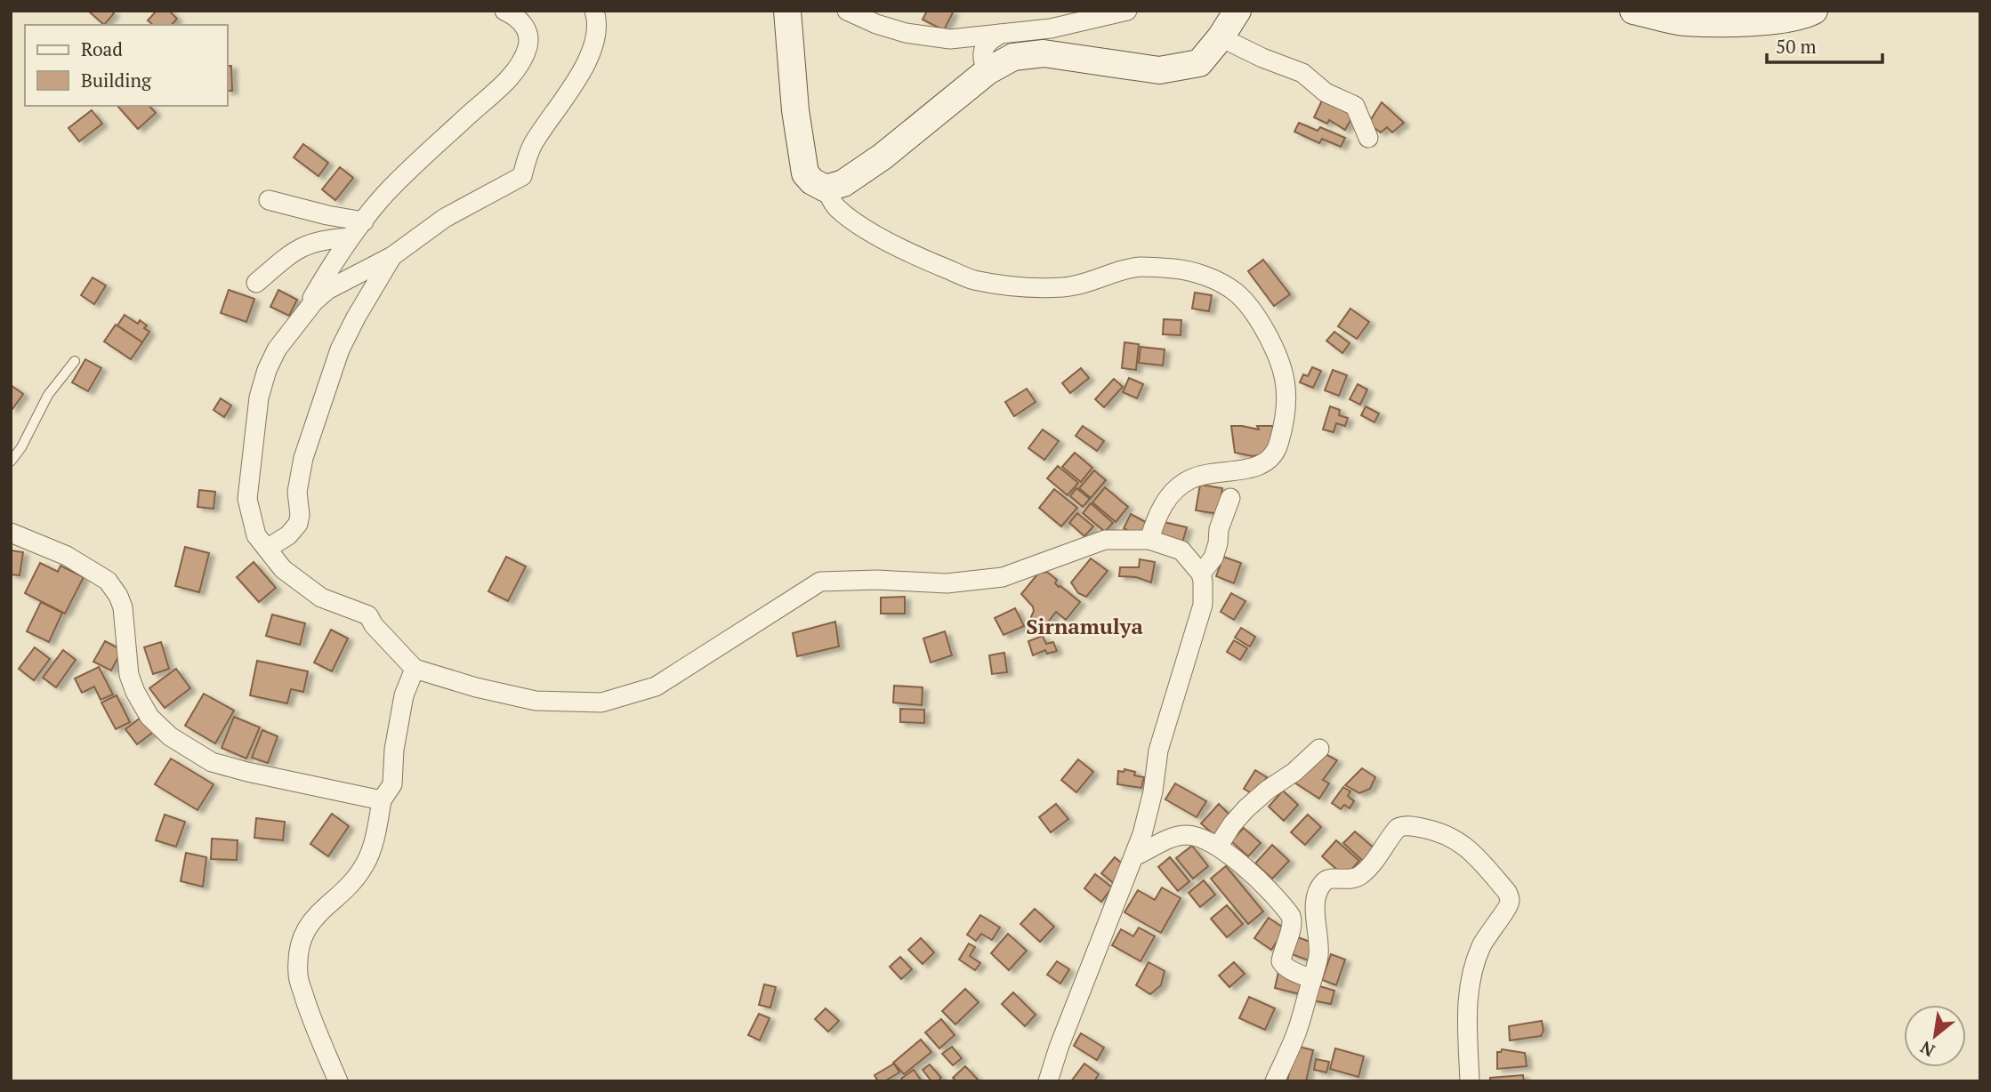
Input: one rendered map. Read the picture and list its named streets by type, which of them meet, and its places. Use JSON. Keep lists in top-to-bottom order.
{
  "districts": ["Sirnamulya"],
  "legend": ["Road", "Building"],
  "scale_bar": "50 m",
  "north": "bottom left"
}
